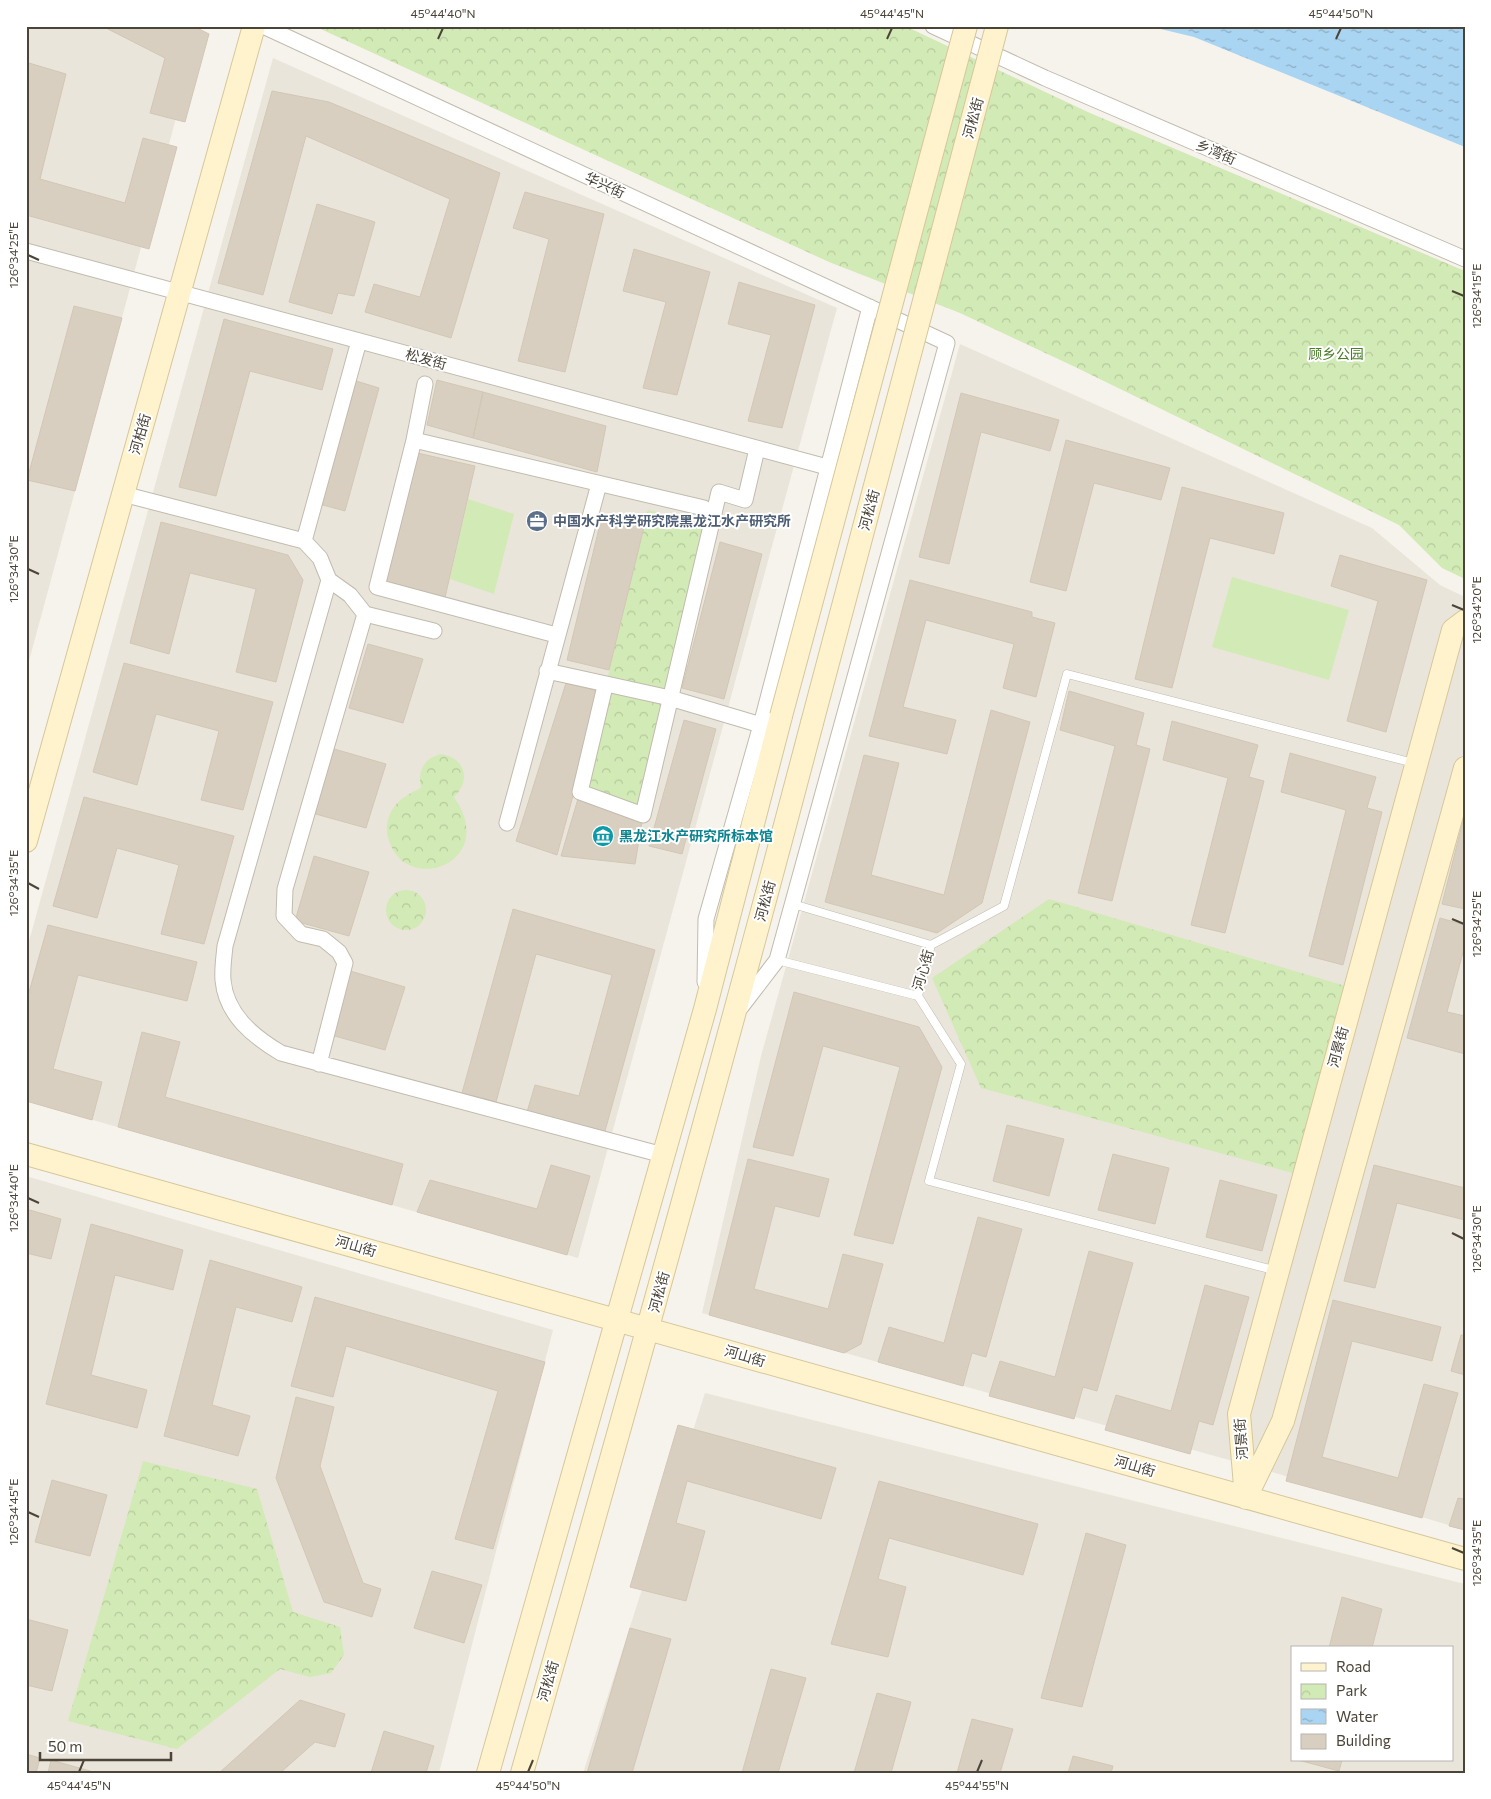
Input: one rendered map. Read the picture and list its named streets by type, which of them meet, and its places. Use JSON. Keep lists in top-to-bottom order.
{
  "streets": {
    "street": [
      "河松街",
      "乡湾街",
      "华兴街",
      "松发街",
      "河柏街",
      "河景街",
      "河山街"
    ],
    "lane": ["河心街"]
  },
  "crossings": [
    ["河松街", "河山街"],
    ["华兴街", "河心街"],
    ["松发街", "河柏街"],
    ["河景街", "河山街"]
  ],
  "parks": ["顾乡公园"],
  "places": {
    "office": ["中国水产科学研究院黑龙江水产研究所"],
    "museum": ["黑龙江水产研究所标本馆"]
  },
  "legend": [
    "Road",
    "Park",
    "Water",
    "Building"
  ],
  "scale_bar": "50 m",
  "coordinates": [
    "45°44'40\"N",
    "45°44'45\"N",
    "45°44'50\"N",
    "126°34'25\"E",
    "126°34'15\"E",
    "126°34'30\"E",
    "126°34'20\"E",
    "126°34'35\"E",
    "126°34'40\"E",
    "126°34'45\"E",
    "45°44'55\"N"
  ]
}
